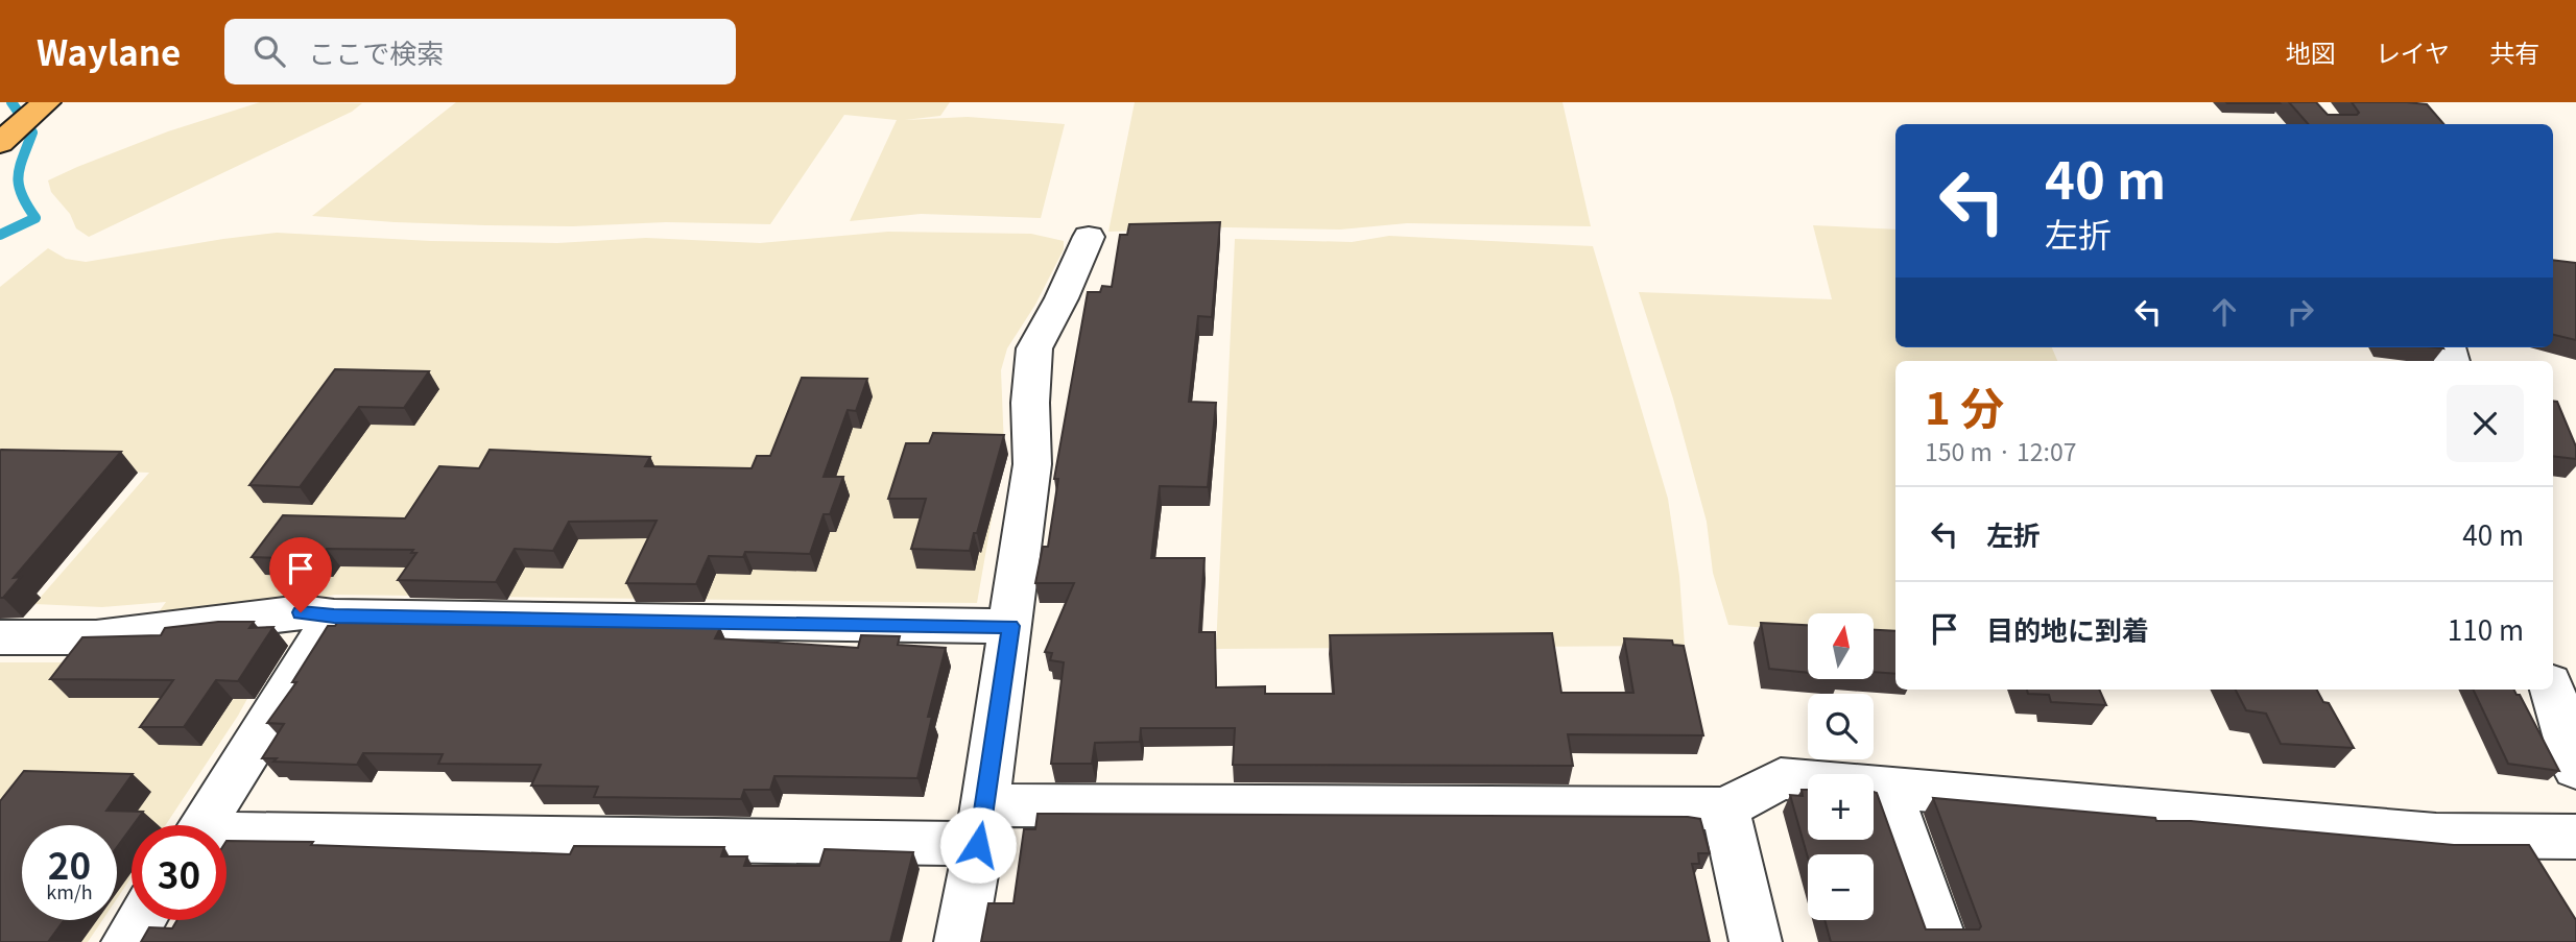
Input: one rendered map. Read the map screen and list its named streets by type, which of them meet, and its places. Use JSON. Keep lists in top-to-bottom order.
{
  "north": "top",
  "page": {
    "header": "Waylane",
    "search": "ここで検索",
    "nav": ["地図", "レイヤ", "共有"],
    "turn": ["40 m", "左折"],
    "heading": ["1 分", "150 m · 12:07"],
    "list": [
      {
        "name": "左折",
        "value": "40 m"
      },
      {
        "name": "目的地に到着",
        "value": "110 m"
      }
    ],
    "map_buttons": ["+", "−"],
    "speed": "20 km/h",
    "limit": "30"
  }
}
